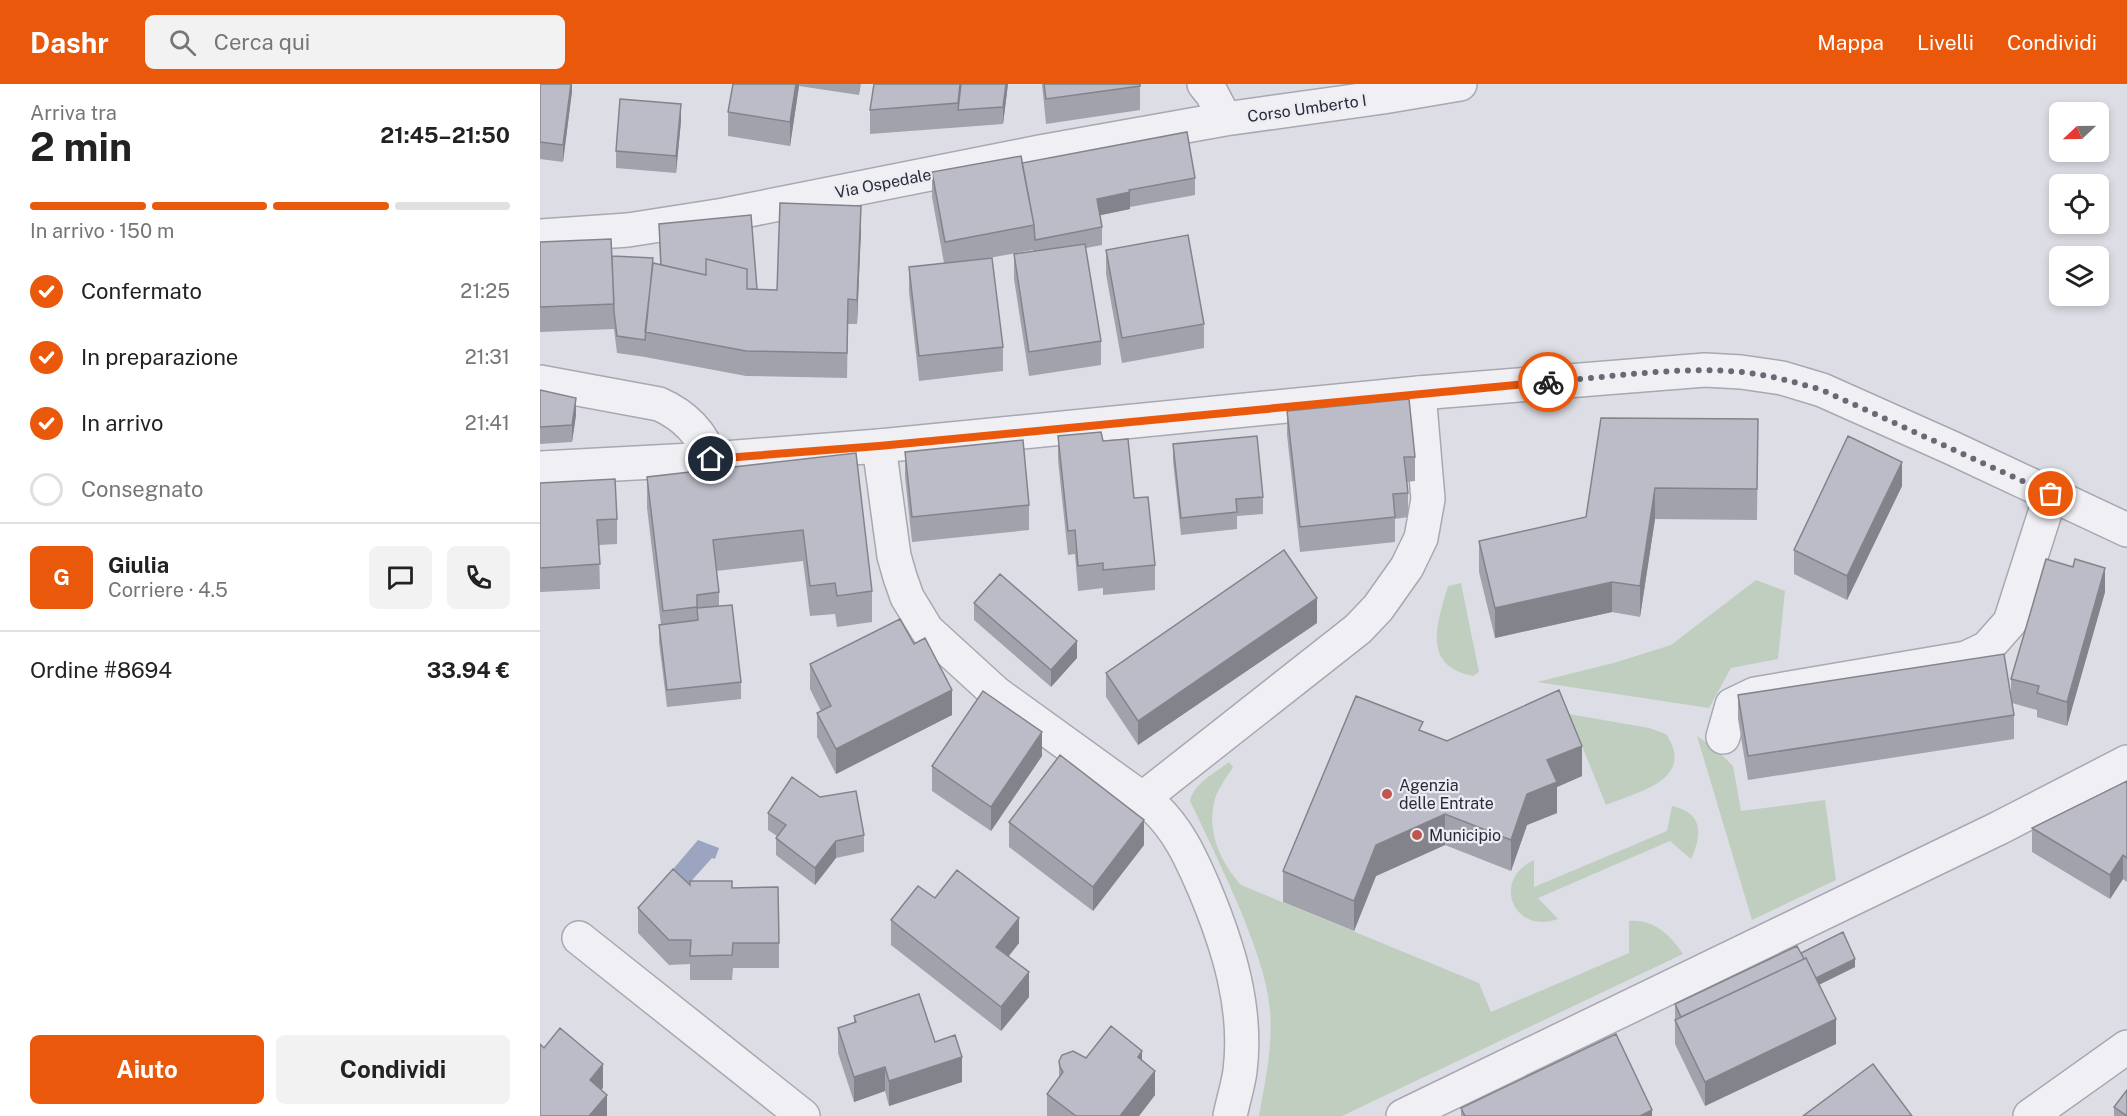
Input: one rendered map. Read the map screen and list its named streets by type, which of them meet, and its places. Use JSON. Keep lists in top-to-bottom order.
{
  "streets": {
    "street": ["Corso Umberto I", "Via Ospedale"]
  },
  "crossings": [
    ["Corso Umberto I", "Via Ospedale"]
  ],
  "places": ["Agenzia delle Entrate", "Municipio"],
  "north": "left",
  "page": {
    "header": "Dashr",
    "search": "Cerca qui",
    "nav": ["Mappa", "Livelli", "Condividi"],
    "heading": ["2 min", "Arriva tra", "21:45–21:50"],
    "panel": [
      "Giulia",
      "Corriere · 4.5",
      "Ordine #8694",
      "33.94 €"
    ],
    "bar": "In arrivo · 150 m",
    "list": [
      ["Confermato", "21:25"],
      ["In preparazione", "21:31"],
      ["In arrivo", "21:41"],
      "Consegnato"
    ],
    "round": "G",
    "buttons": ["Aiuto", "Condividi"]
  }
}
